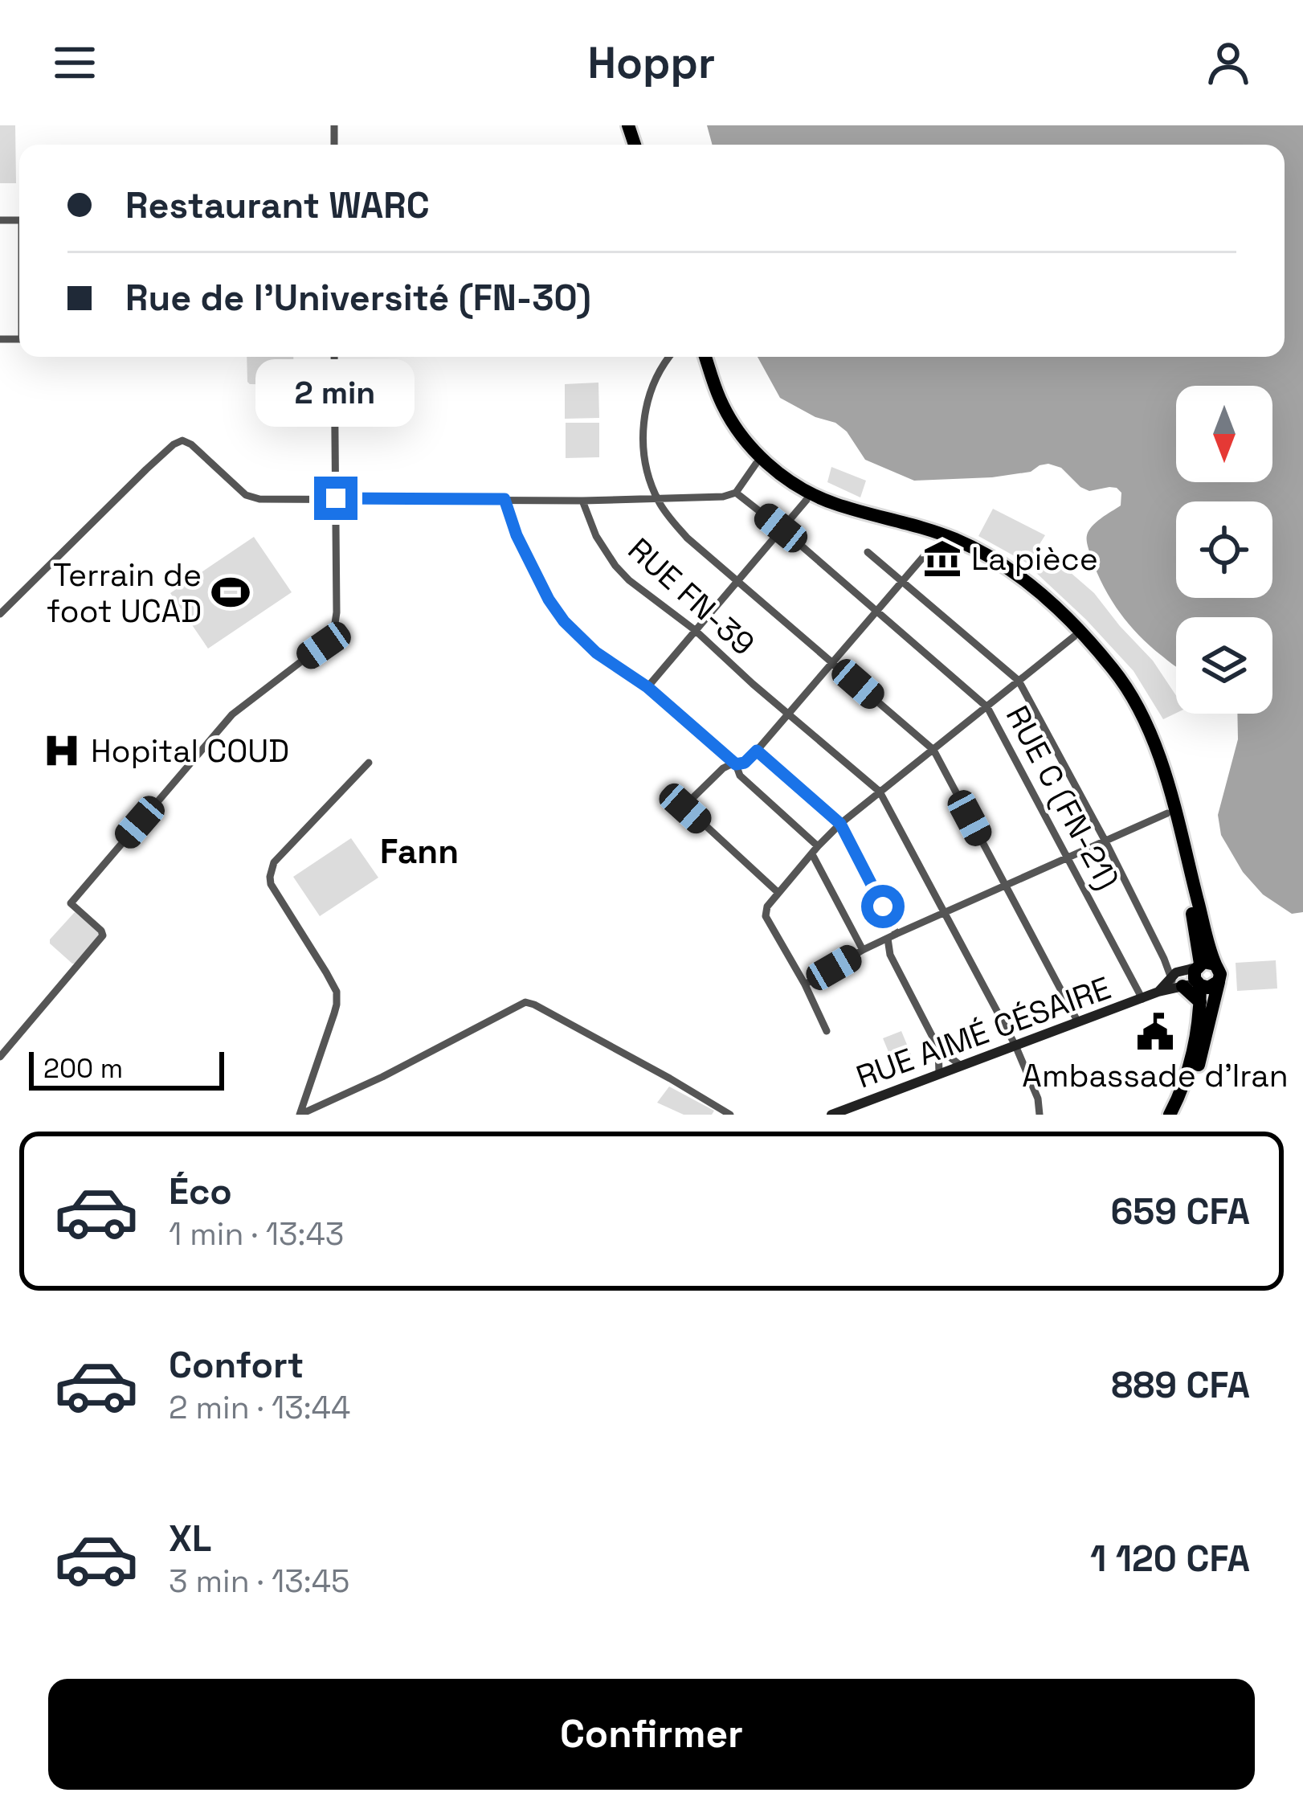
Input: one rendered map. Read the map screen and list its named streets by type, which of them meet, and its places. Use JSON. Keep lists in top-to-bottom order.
{
  "streets": {
    "street": ["RUE FN-39", "RUE C (FN-21)", "RUE AIMÉ CÉSAIRE"]
  },
  "crossings": [
    ["RUE C (FN-21)", "RUE AIMÉ CÉSAIRE"]
  ],
  "districts": ["Fann"],
  "places": {
    "museum": ["La pièce"],
    "sports": ["Terrain de foot UCAD"],
    "hospital": ["Hopital COUD"],
    "public building": ["Ambassade d'Iran"]
  },
  "scale_bar": "200 m",
  "north": "bottom",
  "page": {
    "header": "Hoppr",
    "banner": ["Restaurant WARC", "Rue de l'Université (FN-30)"],
    "bubble": "2 min",
    "scale": "200 m",
    "list": [
      {
        "name": "Éco",
        "note": "1 min · 13:43",
        "value": "659 CFA"
      },
      {
        "name": "Confort",
        "note": "2 min · 13:44",
        "value": "889 CFA"
      },
      {
        "name": "XL",
        "note": "3 min · 13:45",
        "value": "1 120 CFA"
      }
    ],
    "buttons": "Confirmer"
  }
}
